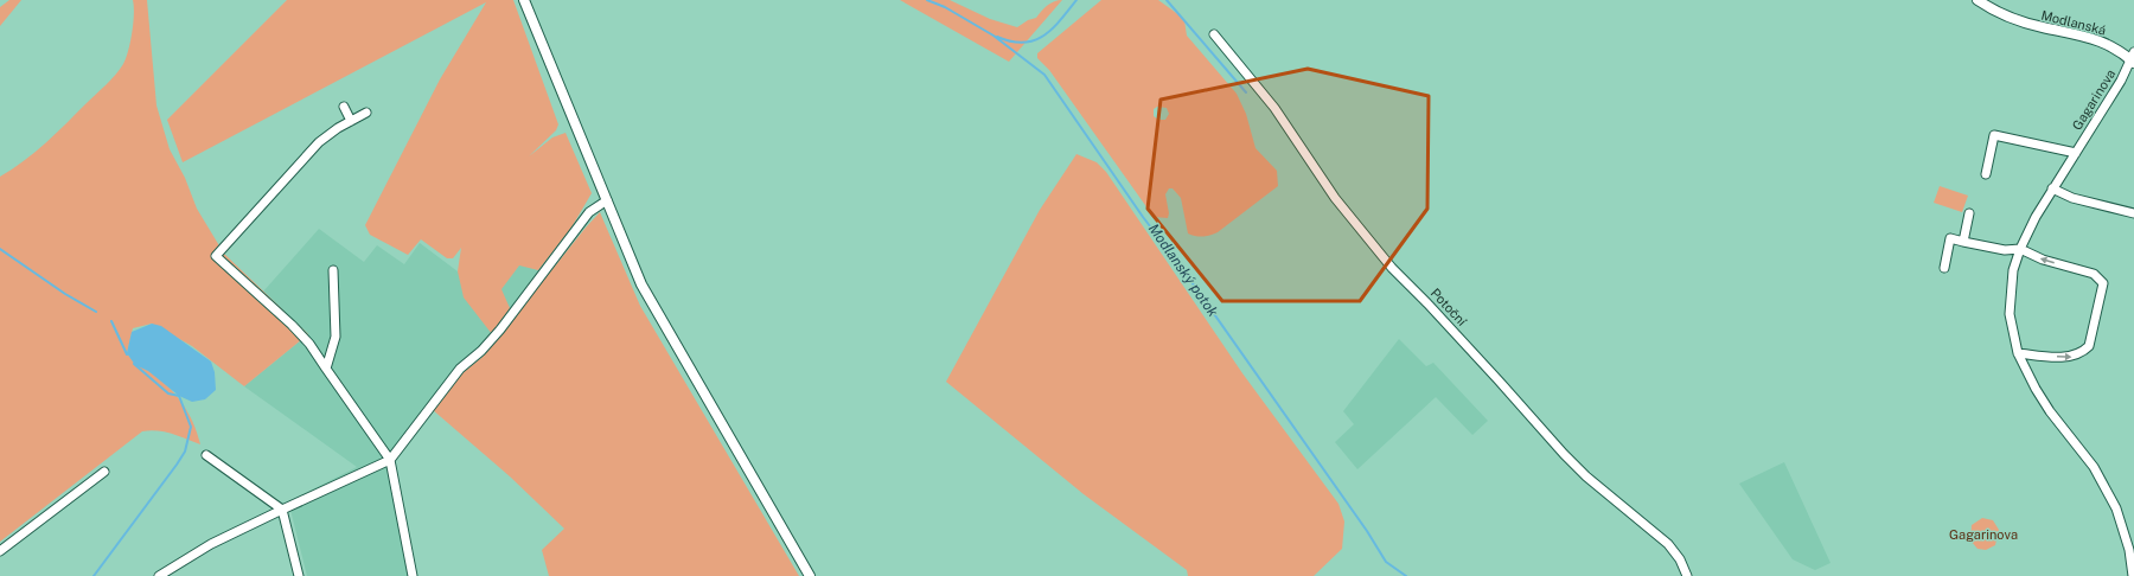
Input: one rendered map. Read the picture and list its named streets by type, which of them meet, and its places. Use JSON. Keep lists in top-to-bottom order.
{
  "streets": {
    "street": ["Modlanská", "Gagarinova", "Potoční"]
  },
  "crossings": [
    ["Modlanská", "Gagarinova"]
  ],
  "water": ["Modlanský potok"],
  "parks": ["Gagarinova"]
}
